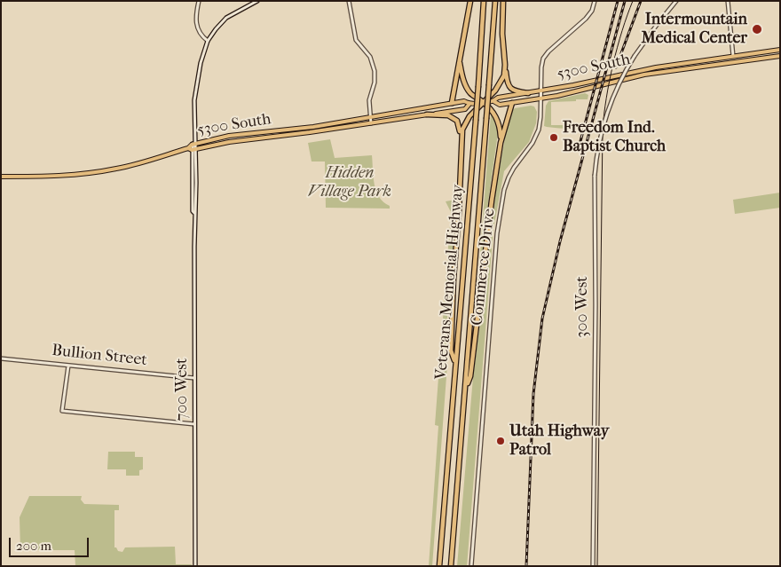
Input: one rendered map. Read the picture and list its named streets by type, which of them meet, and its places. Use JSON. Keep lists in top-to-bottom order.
{
  "streets": {
    "highway": ["Veterans Memorial Highway"],
    "main road": ["5300 South"],
    "street": [
      "Commerce Drive",
      "300 West",
      "Bullion Street",
      "700 West"
    ]
  },
  "crossings": [
    ["5300 South", "Commerce Drive"],
    ["5300 South", "700 West"],
    ["Bullion Street", "700 West"]
  ],
  "parks": ["Hidden Village Park"],
  "places": ["Intermountain Medical Center", "Freedom Ind. Baptist Church", "Utah Highway Patrol"],
  "scale_bar": "200 m"
}
